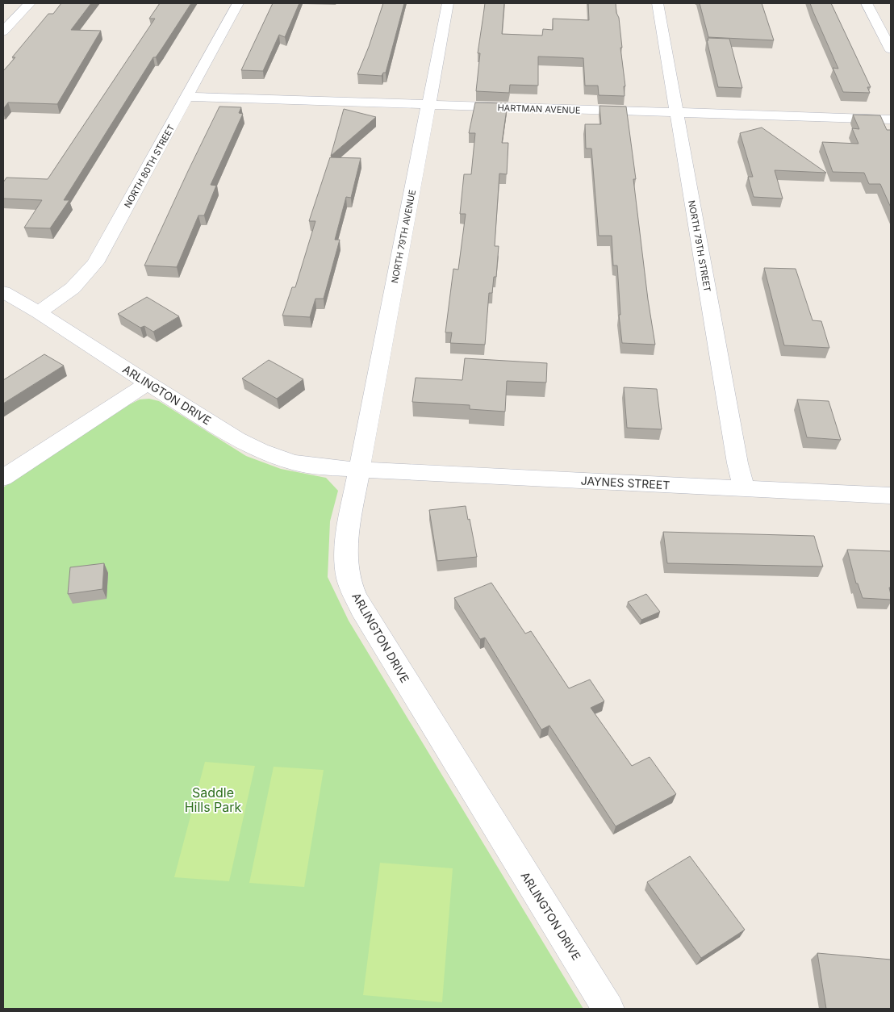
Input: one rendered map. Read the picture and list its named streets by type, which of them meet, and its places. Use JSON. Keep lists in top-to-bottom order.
{
  "streets": {
    "street": [
      "HARTMAN AVENUE",
      "NORTH 80TH STREET",
      "NORTH 79TH AVENUE",
      "NORTH 79TH STREET",
      "ARLINGTON DRIVE",
      "JAYNES STREET"
    ]
  },
  "crossings": [
    ["HARTMAN AVENUE", "NORTH 80TH STREET"],
    ["HARTMAN AVENUE", "NORTH 79TH AVENUE"],
    ["HARTMAN AVENUE", "NORTH 79TH STREET"],
    ["NORTH 80TH STREET", "ARLINGTON DRIVE"],
    ["NORTH 79TH AVENUE", "ARLINGTON DRIVE"],
    ["NORTH 79TH AVENUE", "JAYNES STREET"],
    ["NORTH 79TH STREET", "JAYNES STREET"],
    ["ARLINGTON DRIVE", "JAYNES STREET"]
  ],
  "parks": ["Saddle Hills Park"]
}
